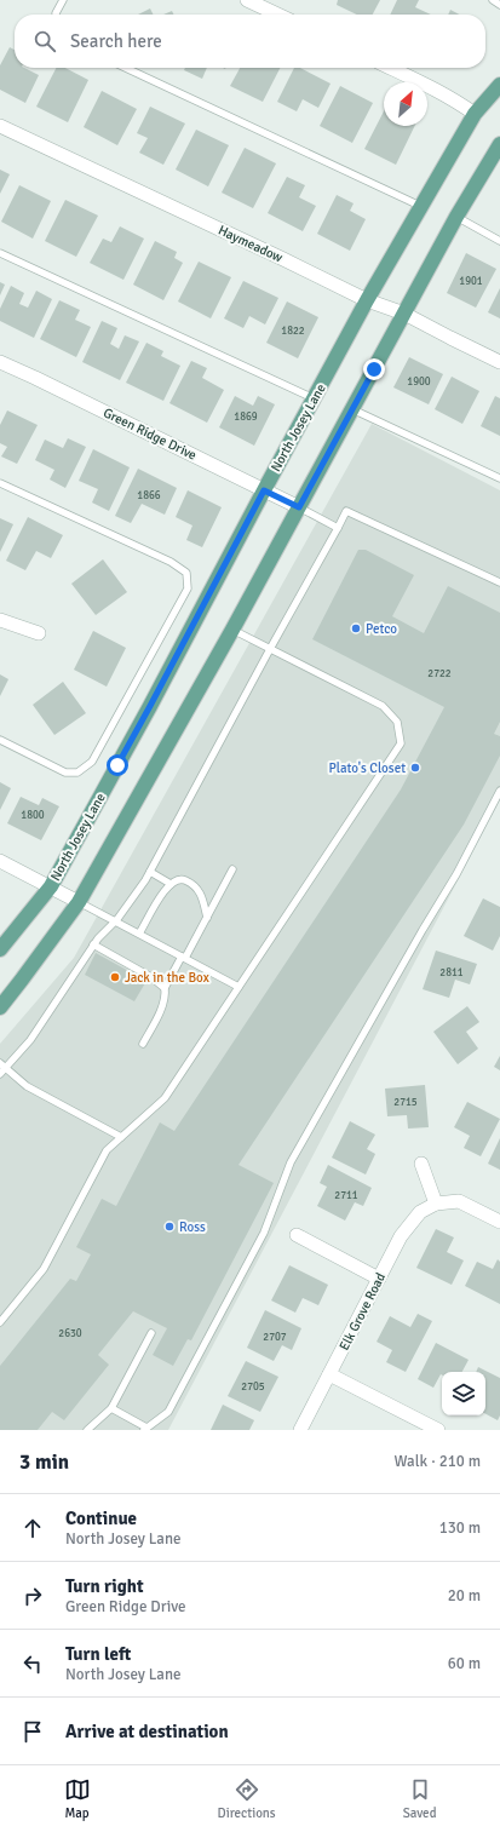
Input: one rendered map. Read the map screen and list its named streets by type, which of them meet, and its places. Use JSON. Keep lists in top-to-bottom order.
{
  "streets": {
    "main road": ["North Josey Lane"],
    "street": ["Haymeadow", "Green Ridge Drive", "Elk Grove Road"]
  },
  "crossings": [
    ["Haymeadow", "North Josey Lane"],
    ["North Josey Lane", "Green Ridge Drive"]
  ],
  "places": [
    "Petco",
    "Plato's Closet",
    "Jack in the Box",
    "Ross"
  ],
  "house_numbers": [
    "1901",
    "1822",
    "1900",
    "1869",
    "1866",
    "2722",
    "1800",
    "2811",
    "2715",
    "2711",
    "2630",
    "2707",
    "2705"
  ],
  "north": "top right",
  "page": {
    "search": "Search here",
    "heading": ["3 min", "Walk · 210 m"],
    "list": [
      ["Continue", "North Josey Lane", "130 m"],
      ["Turn right", "Green Ridge Drive", "20 m"],
      ["Turn left", "North Josey Lane", "60 m"],
      "Arrive at destination"
    ],
    "nav": ["Map", "Directions", "Saved"]
  }
}
